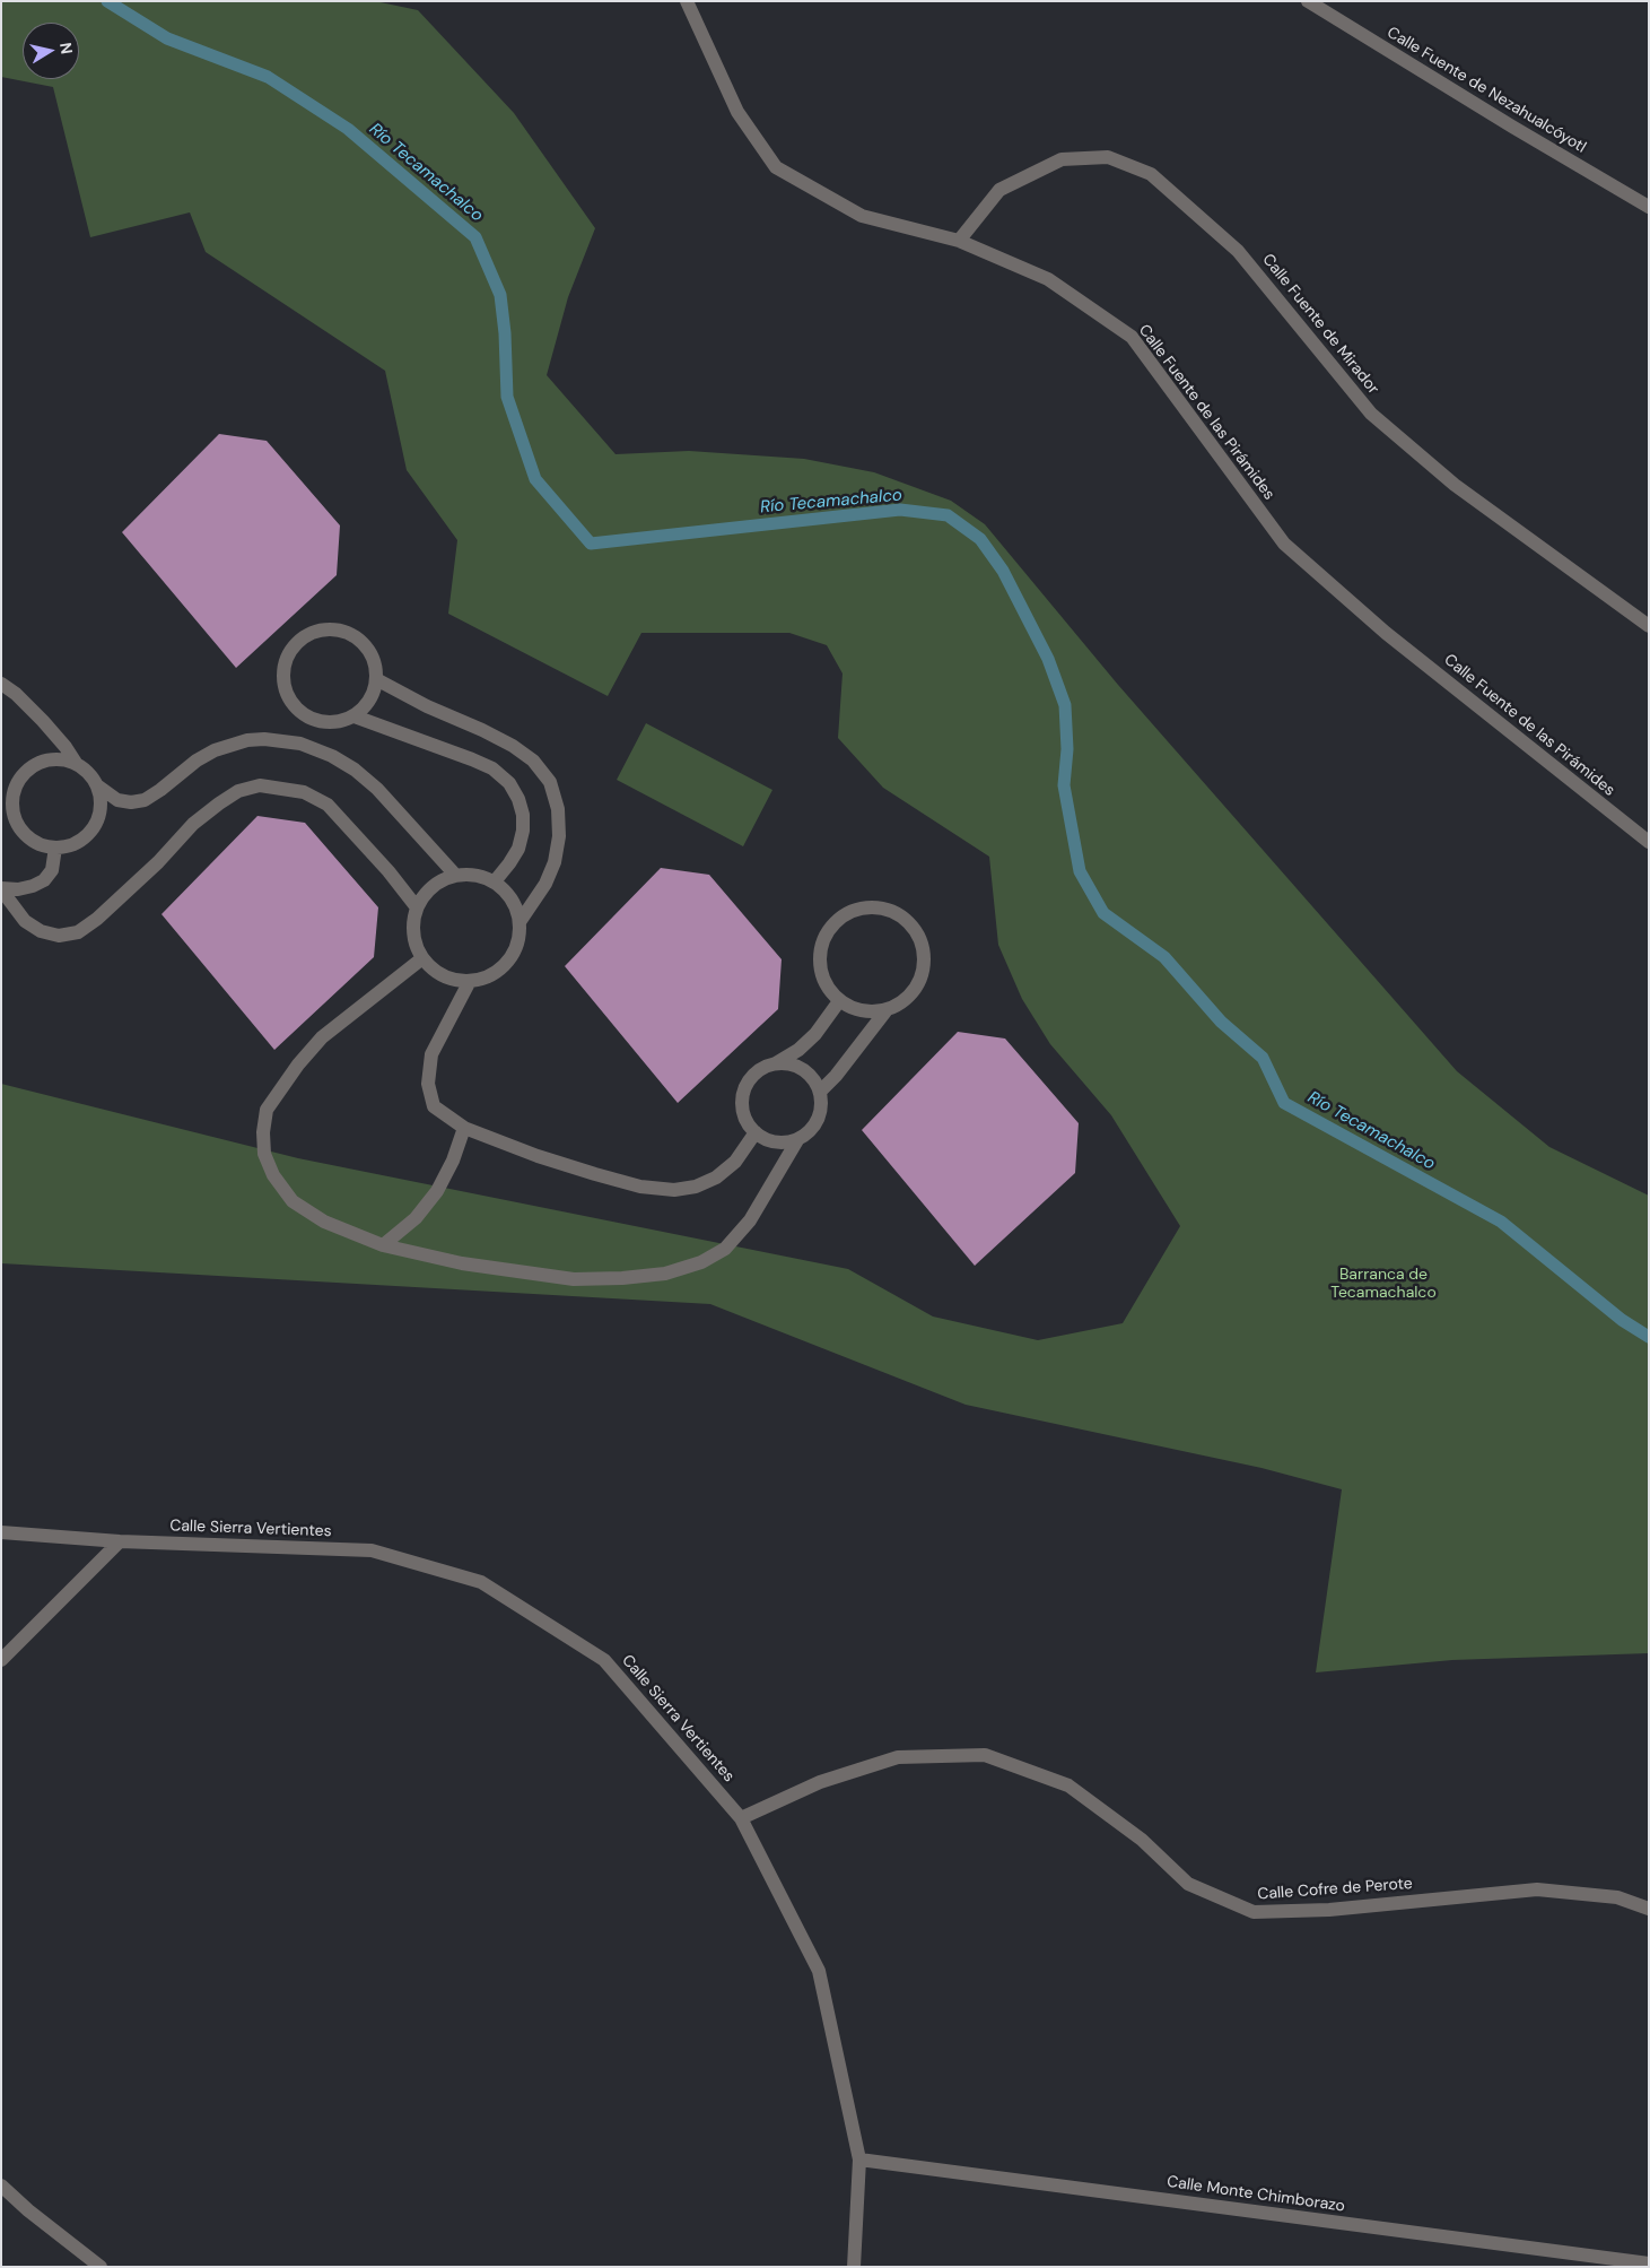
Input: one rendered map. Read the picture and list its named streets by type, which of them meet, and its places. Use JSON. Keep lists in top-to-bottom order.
{
  "streets": {
    "street": [
      "Calle Fuente de Nezahualcóyotl",
      "Calle Fuente de Mirador",
      "Calle Fuente de las Pirámides",
      "Calle Sierra Vertientes",
      "Calle Cofre de Perote",
      "Calle Monte Chimborazo"
    ]
  },
  "crossings": [
    ["Calle Fuente de Mirador", "Calle Fuente de las Pirámides"],
    ["Calle Sierra Vertientes", "Calle Cofre de Perote"],
    ["Calle Sierra Vertientes", "Calle Monte Chimborazo"]
  ],
  "water": ["Río Tecamachalco"],
  "parks": ["Barranca de Tecamachalco"],
  "north": "right"
}
